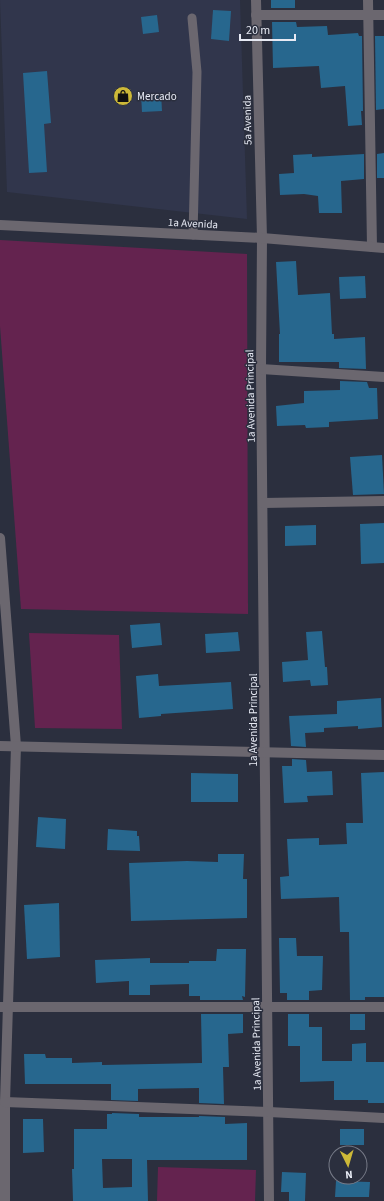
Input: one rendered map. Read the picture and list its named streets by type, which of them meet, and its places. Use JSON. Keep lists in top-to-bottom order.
{
  "streets": {
    "street": ["5a Avenida", "1a Avenida", "1a Avenida Principal"]
  },
  "crossings": [
    ["5a Avenida", "1a Avenida"],
    ["5a Avenida", "1a Avenida Principal"],
    ["1a Avenida", "1a Avenida Principal"]
  ],
  "places": {
    "shop": ["Mercado"]
  },
  "scale_bar": "20 m",
  "north": "bottom"
}
